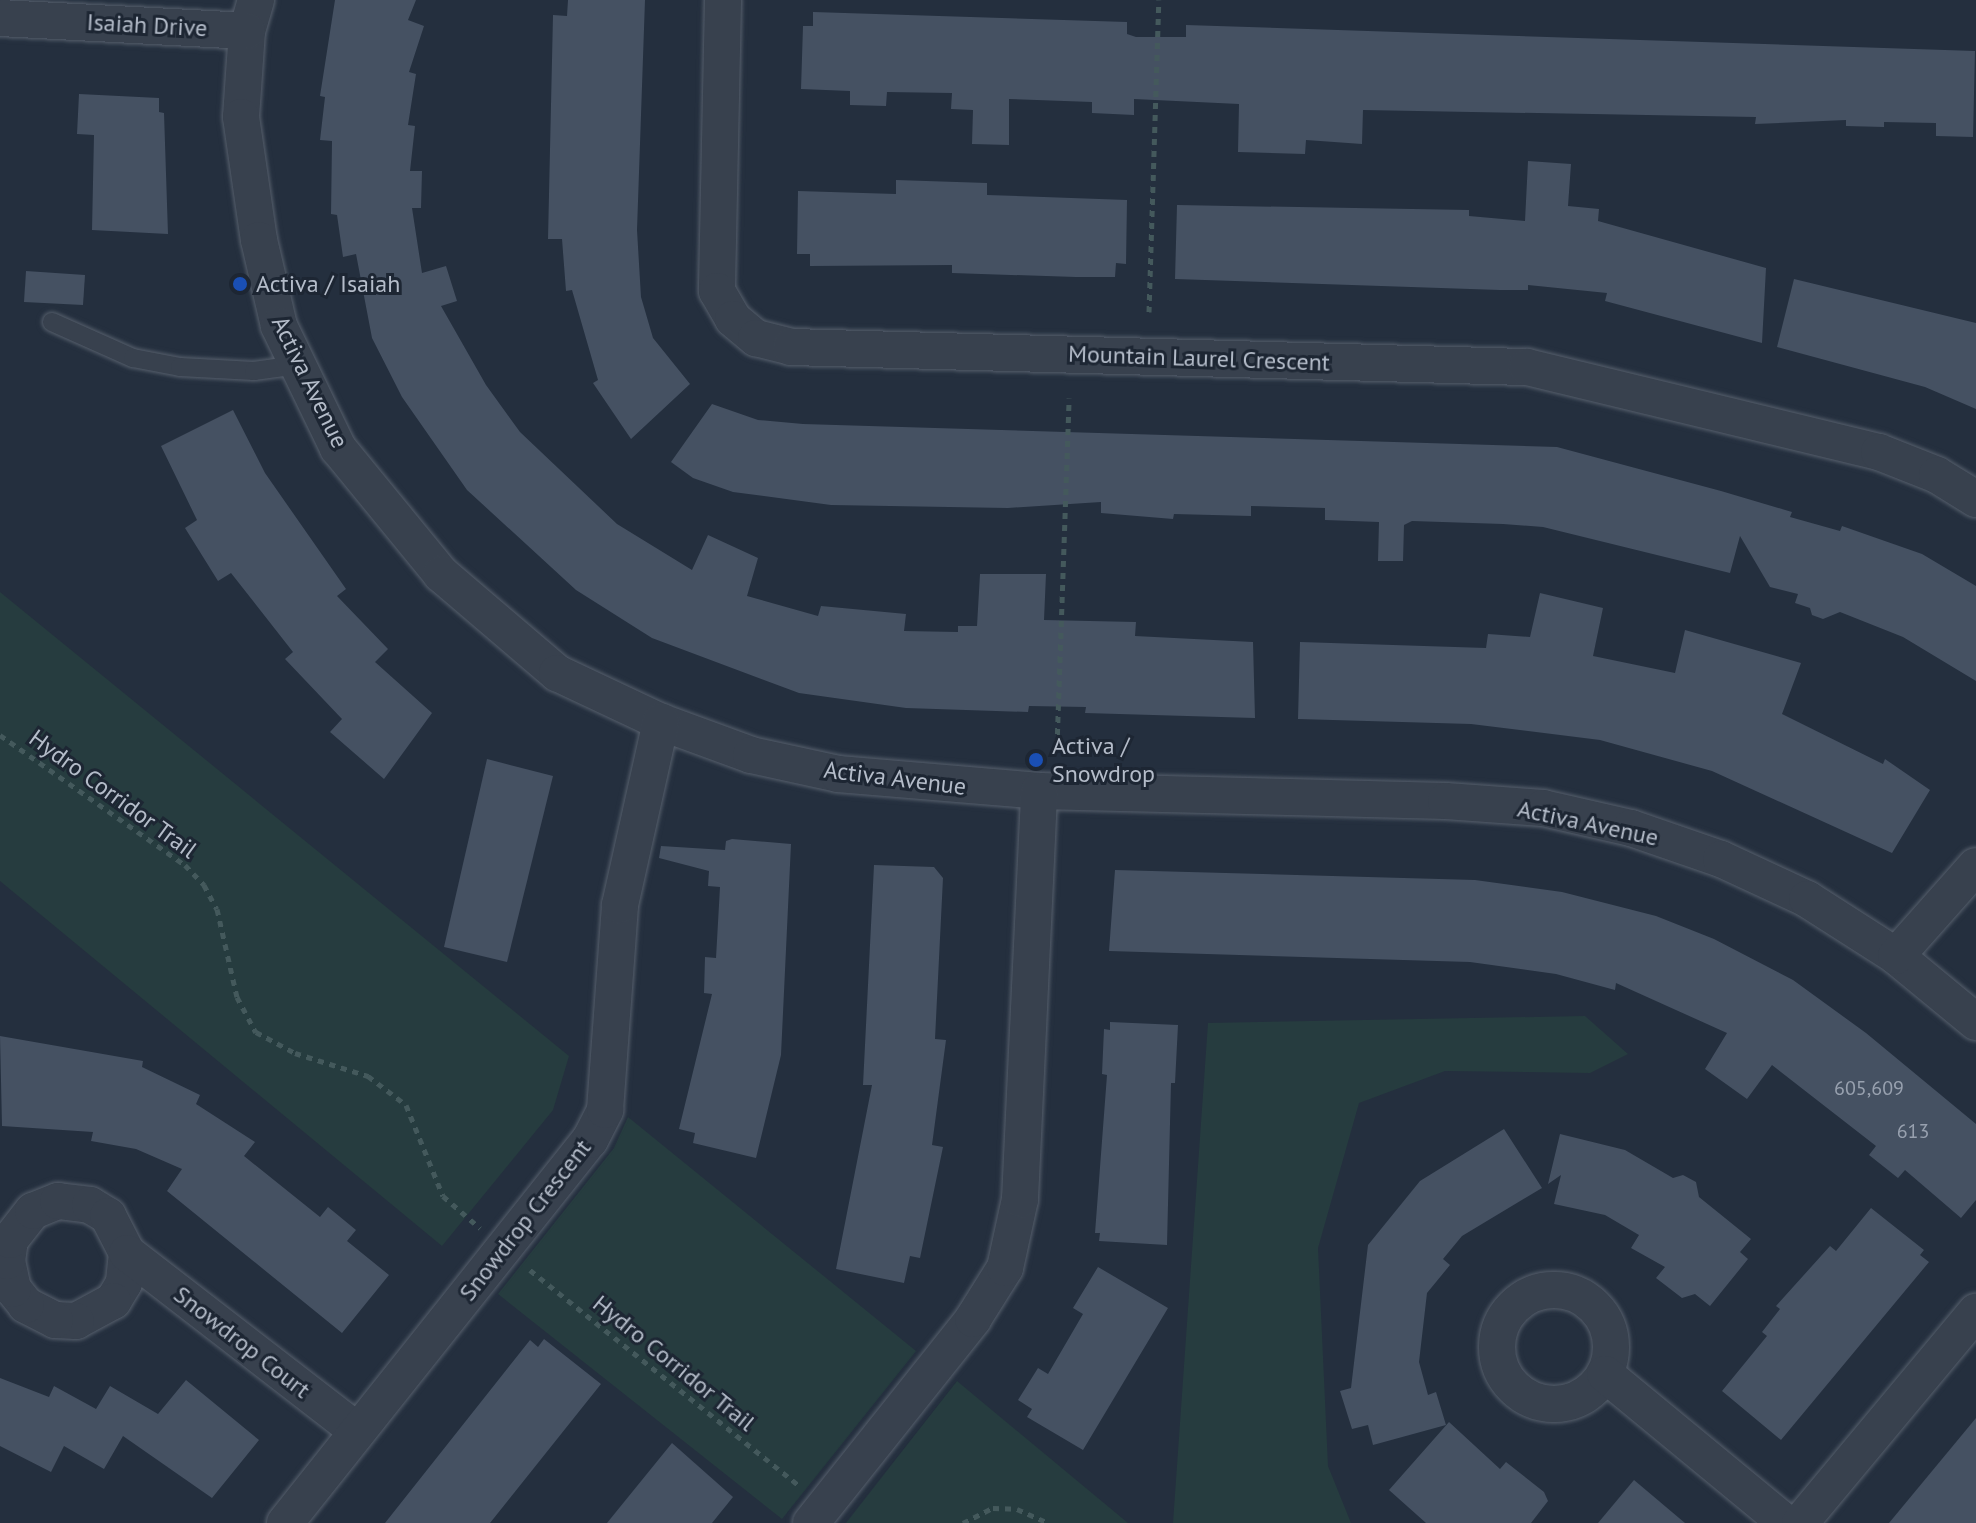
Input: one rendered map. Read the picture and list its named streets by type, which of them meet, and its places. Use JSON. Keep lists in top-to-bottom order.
{
  "streets": {
    "street": [
      "Isaiah Drive",
      "Mountain Laurel Crescent",
      "Activa Avenue",
      "Snowdrop Crescent",
      "Snowdrop Court"
    ],
    "path": ["Hydro Corridor Trail"]
  },
  "crossings": [
    ["Isaiah Drive", "Activa Avenue"],
    ["Activa Avenue", "Snowdrop Crescent"],
    ["Snowdrop Crescent", "Snowdrop Court"]
  ],
  "places": ["Activa / Isaiah", "Activa / Snowdrop"],
  "house_numbers": ["605,609", "613"]
}
